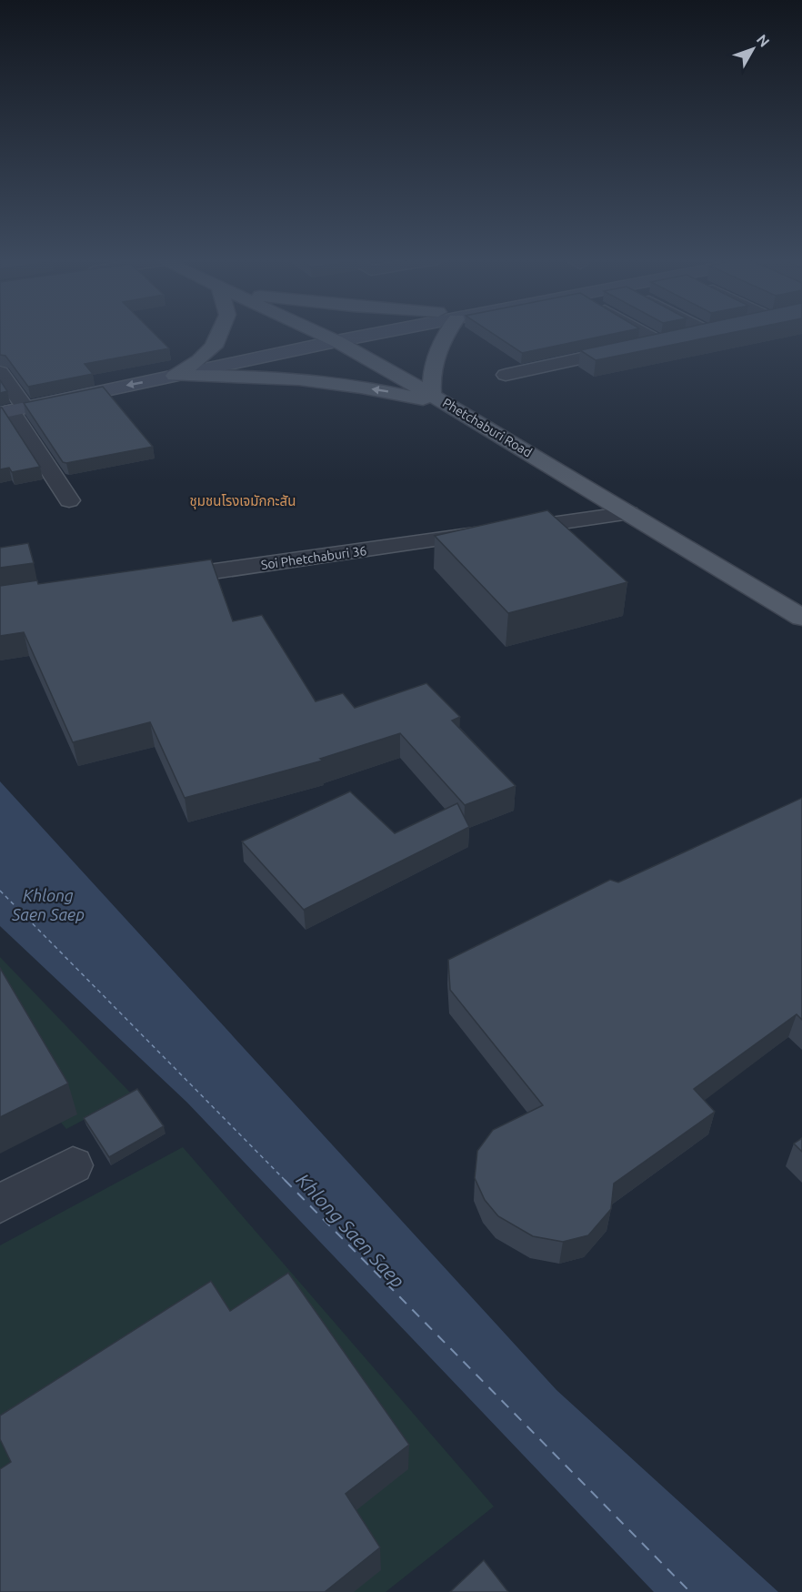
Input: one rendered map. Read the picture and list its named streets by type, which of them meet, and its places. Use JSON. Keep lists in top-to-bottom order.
{
  "streets": {
    "main road": ["Phetchaburi Road"],
    "street": ["Soi Phetchaburi 36"]
  },
  "crossings": [
    ["Phetchaburi Road", "Soi Phetchaburi 36"]
  ],
  "districts": ["ชุมชนโรงเจมักกะสัน"],
  "water": ["Khlong Saen Saep"],
  "north": "top right"
}
